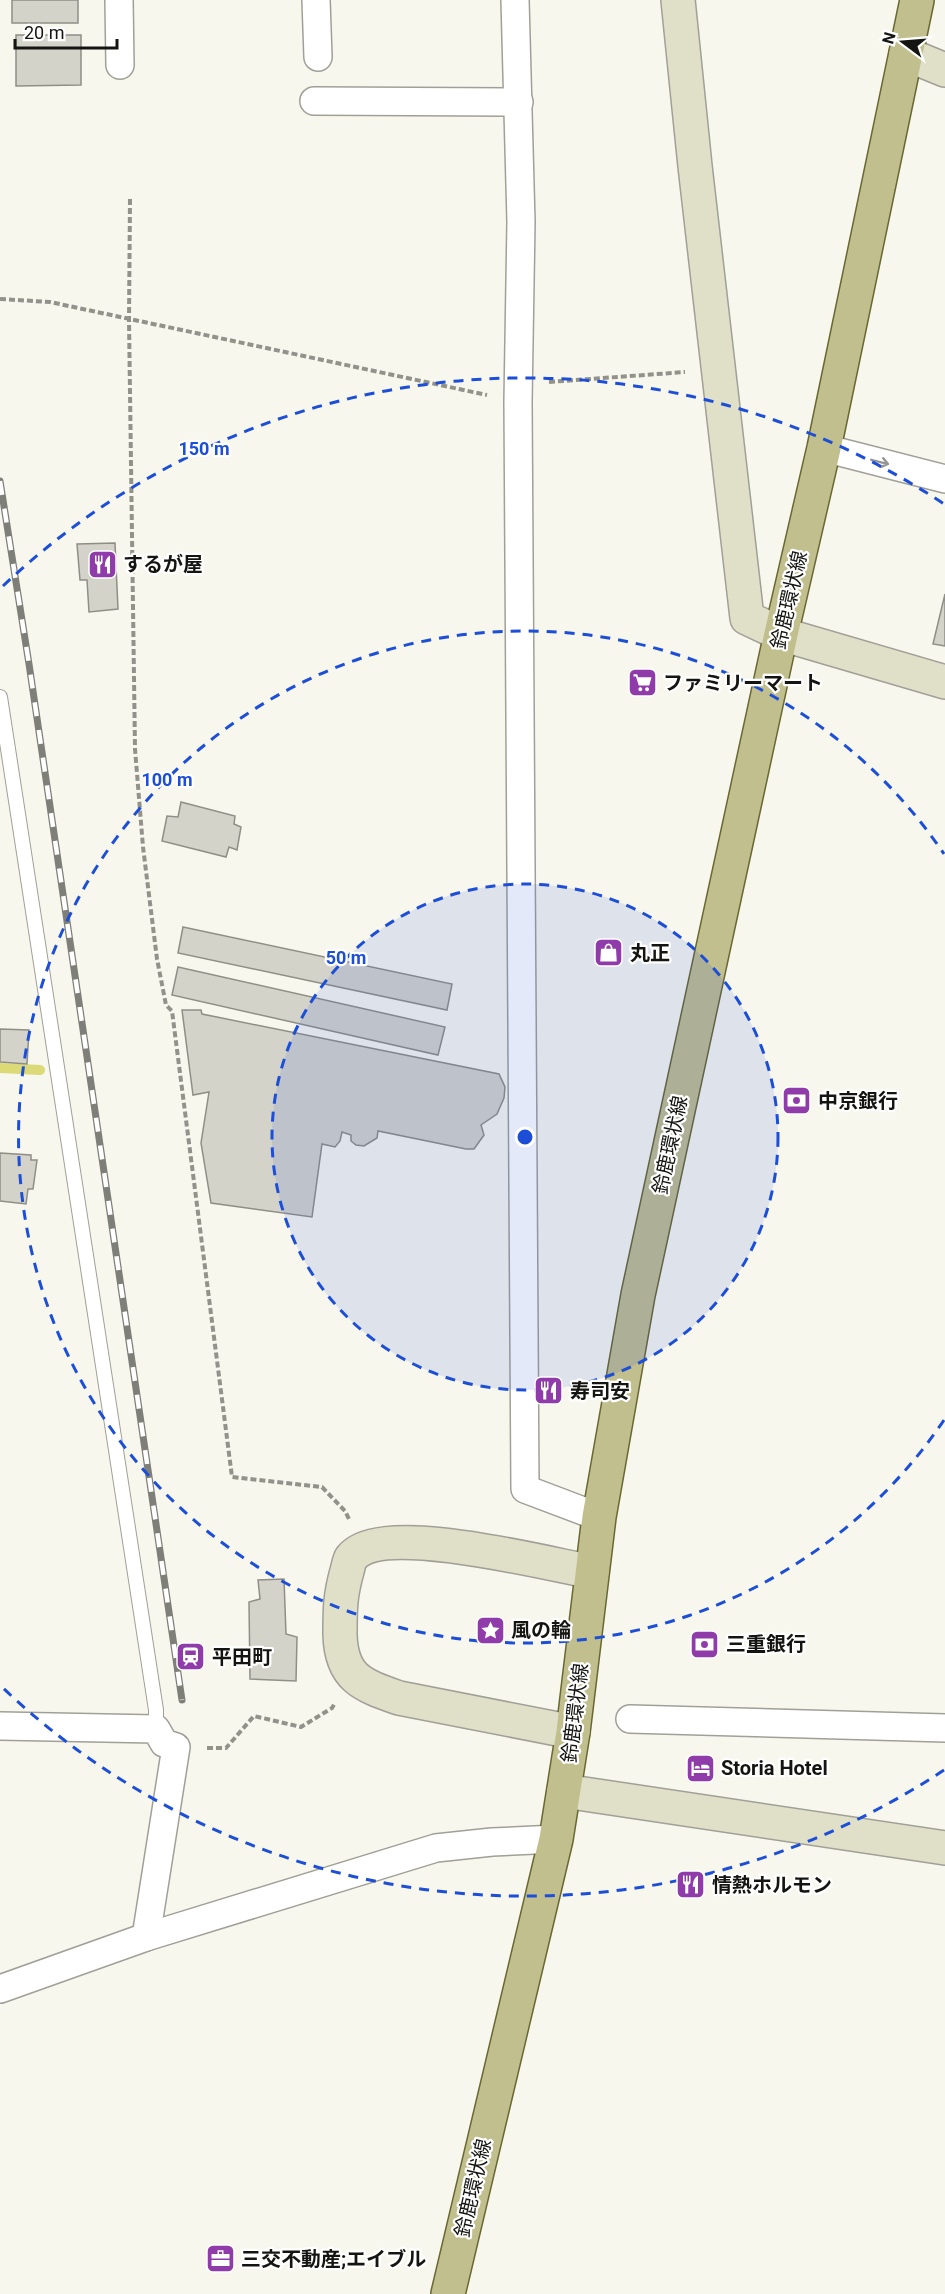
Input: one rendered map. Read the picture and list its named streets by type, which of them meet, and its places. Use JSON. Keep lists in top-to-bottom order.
{
  "streets": {
    "main road": ["鈴鹿環状線"]
  },
  "places": {
    "restaurant": ["するが屋", "寿司安", "情熱ホルモン"],
    "supermarket": ["ファミリーマート"],
    "shop": ["丸正"],
    "bank": ["中京銀行", "三重銀行"],
    "place": ["風の輪"],
    "station": ["平田町"],
    "hotel": ["Storia Hotel"],
    "office": ["三交不動産;エイブル"]
  },
  "scale_bar": "20 m",
  "north": "left",
  "rings": ["150 m", "100 m", "50 m"]
}
